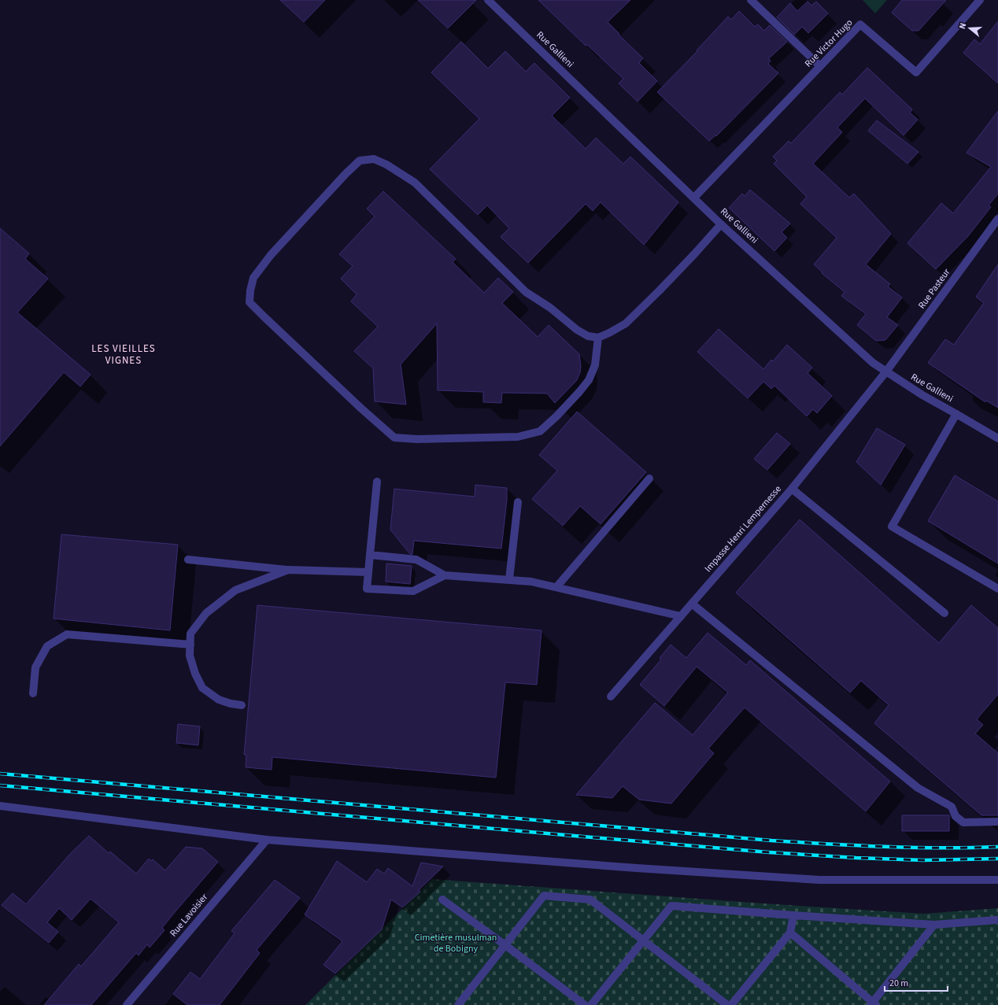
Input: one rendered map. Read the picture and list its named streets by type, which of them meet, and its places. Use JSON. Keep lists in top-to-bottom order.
{
  "streets": {
    "street": [
      "Rue Victor Hugo",
      "Rue Gallieni",
      "Rue Pasteur",
      "Impasse Henri Lempernesse",
      "Rue Lavoisier"
    ]
  },
  "crossings": [
    ["Rue Victor Hugo", "Rue Gallieni"],
    ["Rue Gallieni", "Rue Pasteur"],
    ["Rue Gallieni", "Impasse Henri Lempernesse"],
    ["Rue Pasteur", "Impasse Henri Lempernesse"]
  ],
  "districts": ["LES VIEILLES VIGNES"],
  "parks": ["Cimetière musulman de Bobigny"],
  "scale_bar": "20 m",
  "north": "left"
}
